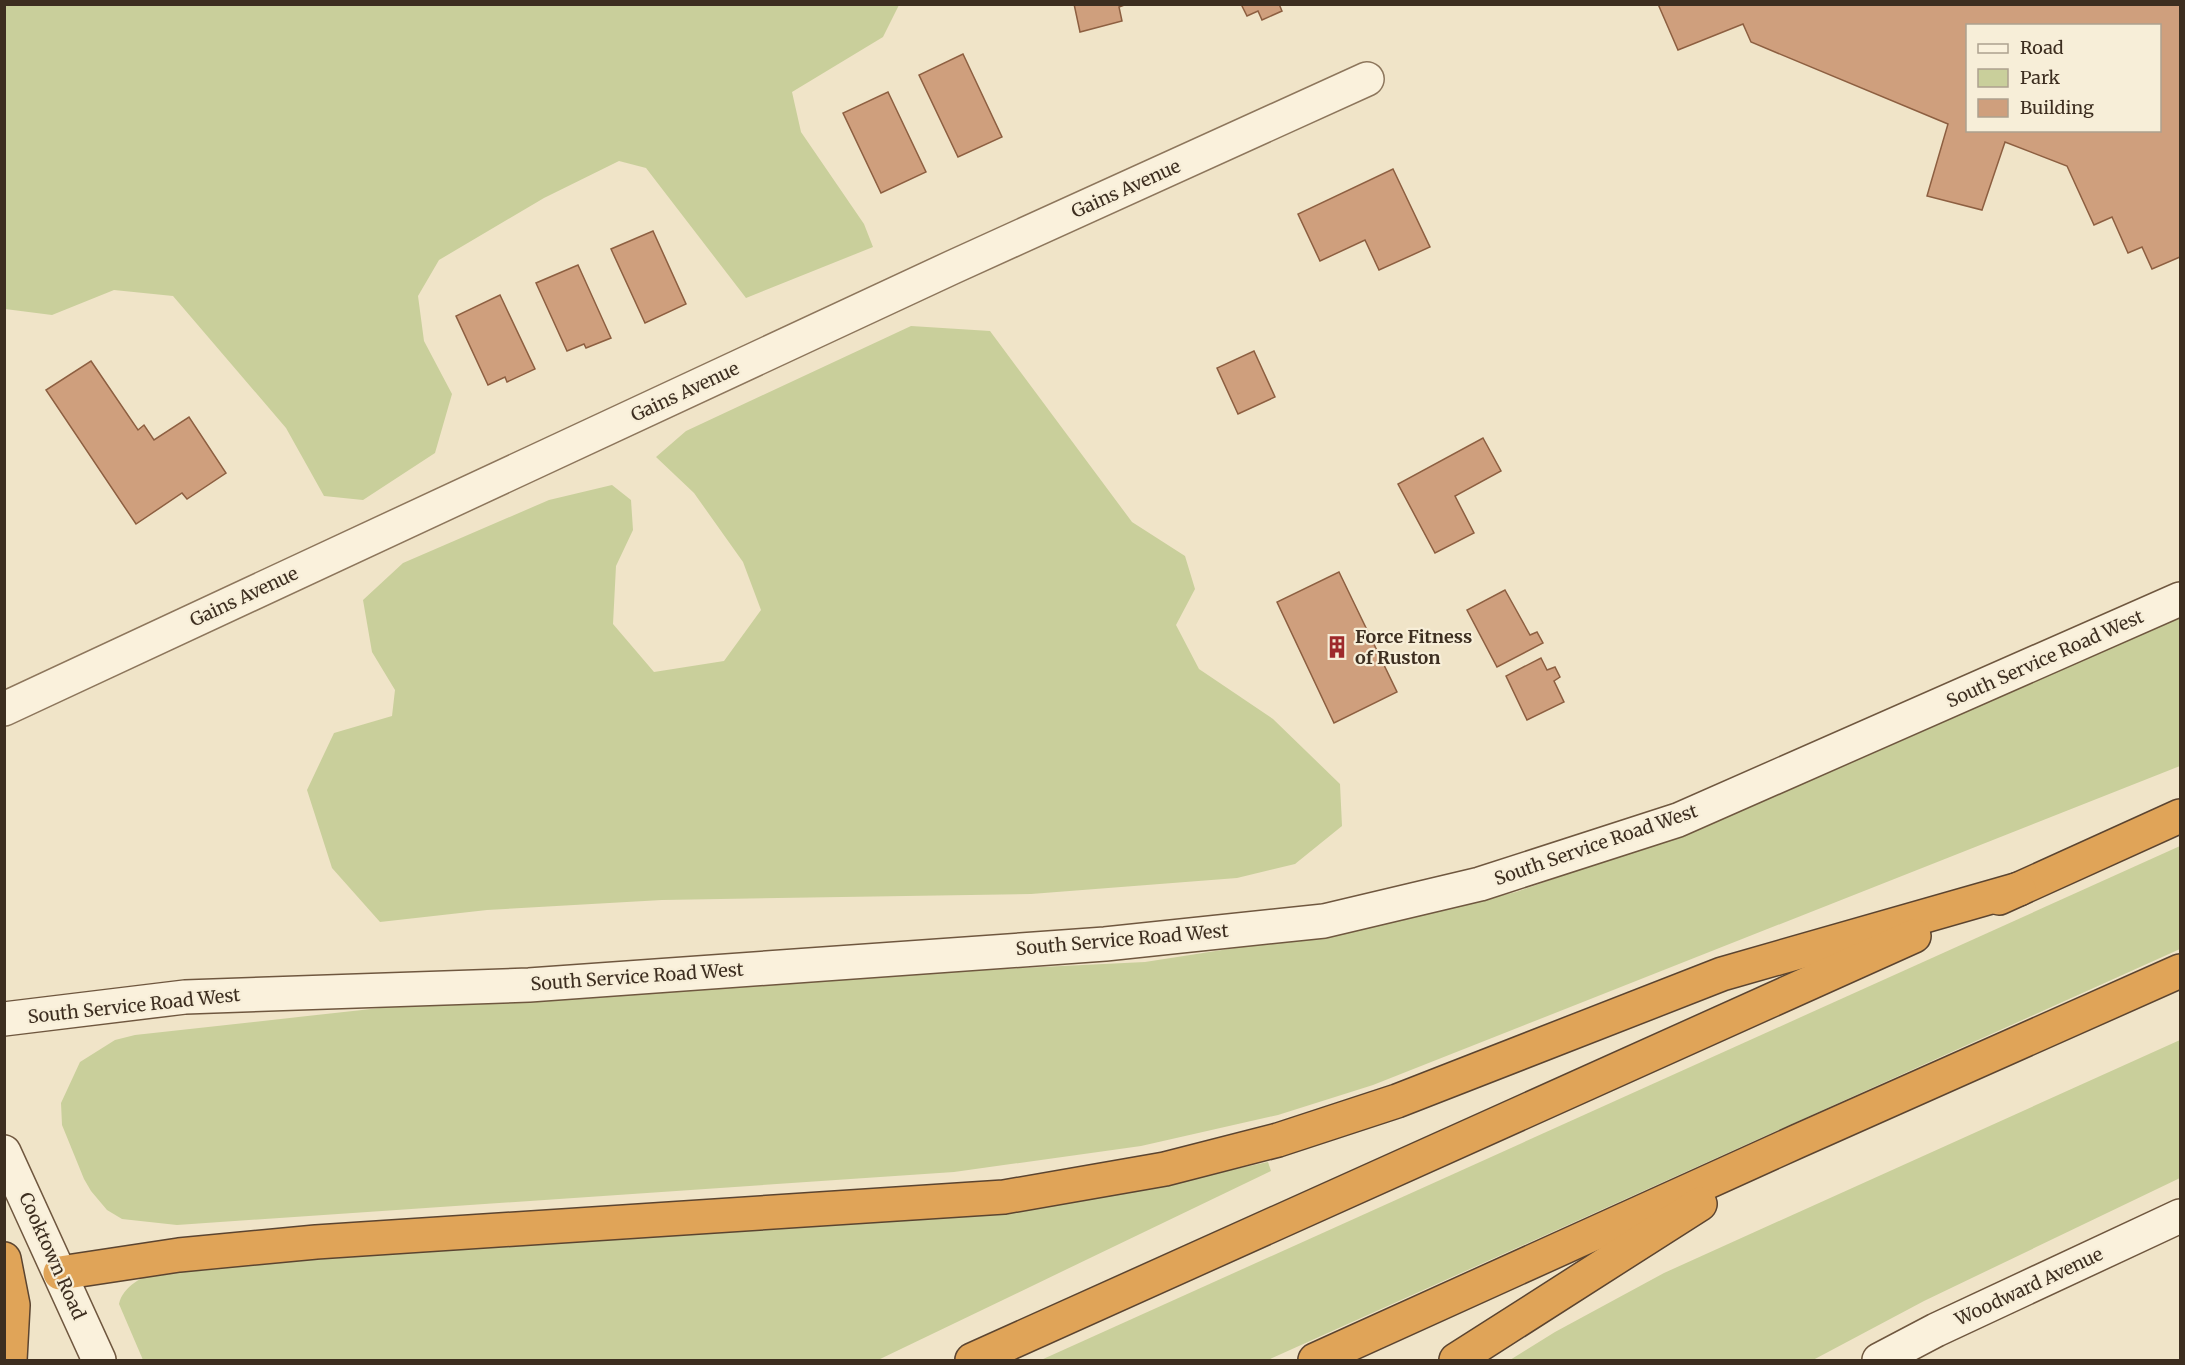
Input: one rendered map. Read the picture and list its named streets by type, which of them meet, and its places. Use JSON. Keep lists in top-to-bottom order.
{
  "streets": {
    "main road": [
      "Gains Avenue",
      "South Service Road West",
      "Cooktown Road",
      "Woodward Avenue"
    ]
  },
  "places": {
    "building": ["Force Fitness of Ruston"]
  },
  "legend": ["Road", "Park", "Building"]
}
